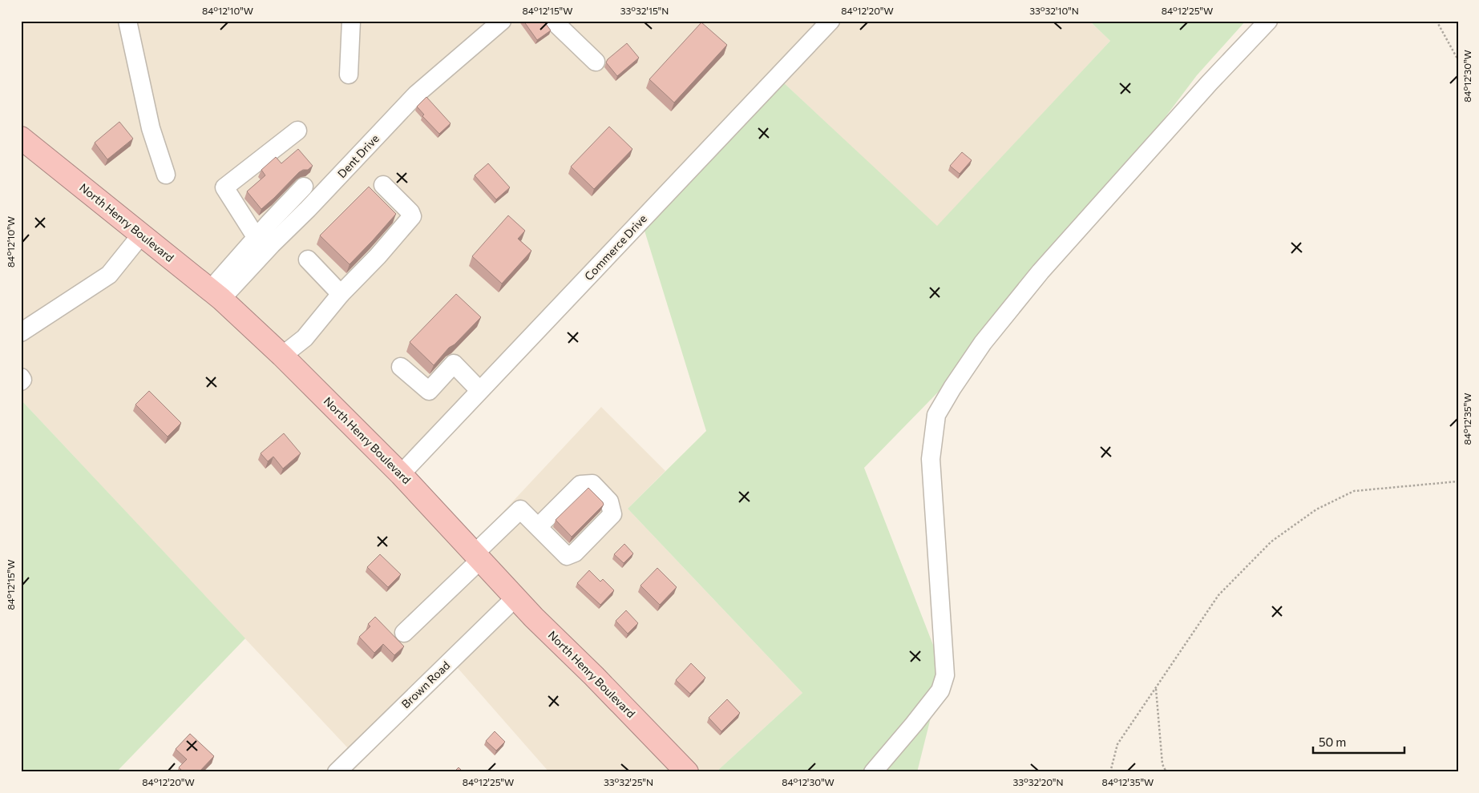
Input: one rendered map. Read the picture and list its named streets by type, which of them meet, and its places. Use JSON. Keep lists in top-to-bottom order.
{
  "streets": {
    "highway": ["North Henry Boulevard"],
    "street": ["Dent Drive", "Commerce Drive", "Brown Road"]
  },
  "crossings": [
    ["Dent Drive", "North Henry Boulevard"],
    ["North Henry Boulevard", "Commerce Drive"],
    ["North Henry Boulevard", "Brown Road"]
  ],
  "scale_bar": "50 m",
  "coordinates": [
    "84°12'10\"W",
    "84°12'15\"W",
    "33°32'15\"N",
    "84°12'20\"W",
    "33°32'10\"N",
    "84°12'25\"W",
    "84°12'30\"W",
    "84°12'35\"W",
    "33°32'25\"N",
    "33°32'20\"N"
  ]
}
